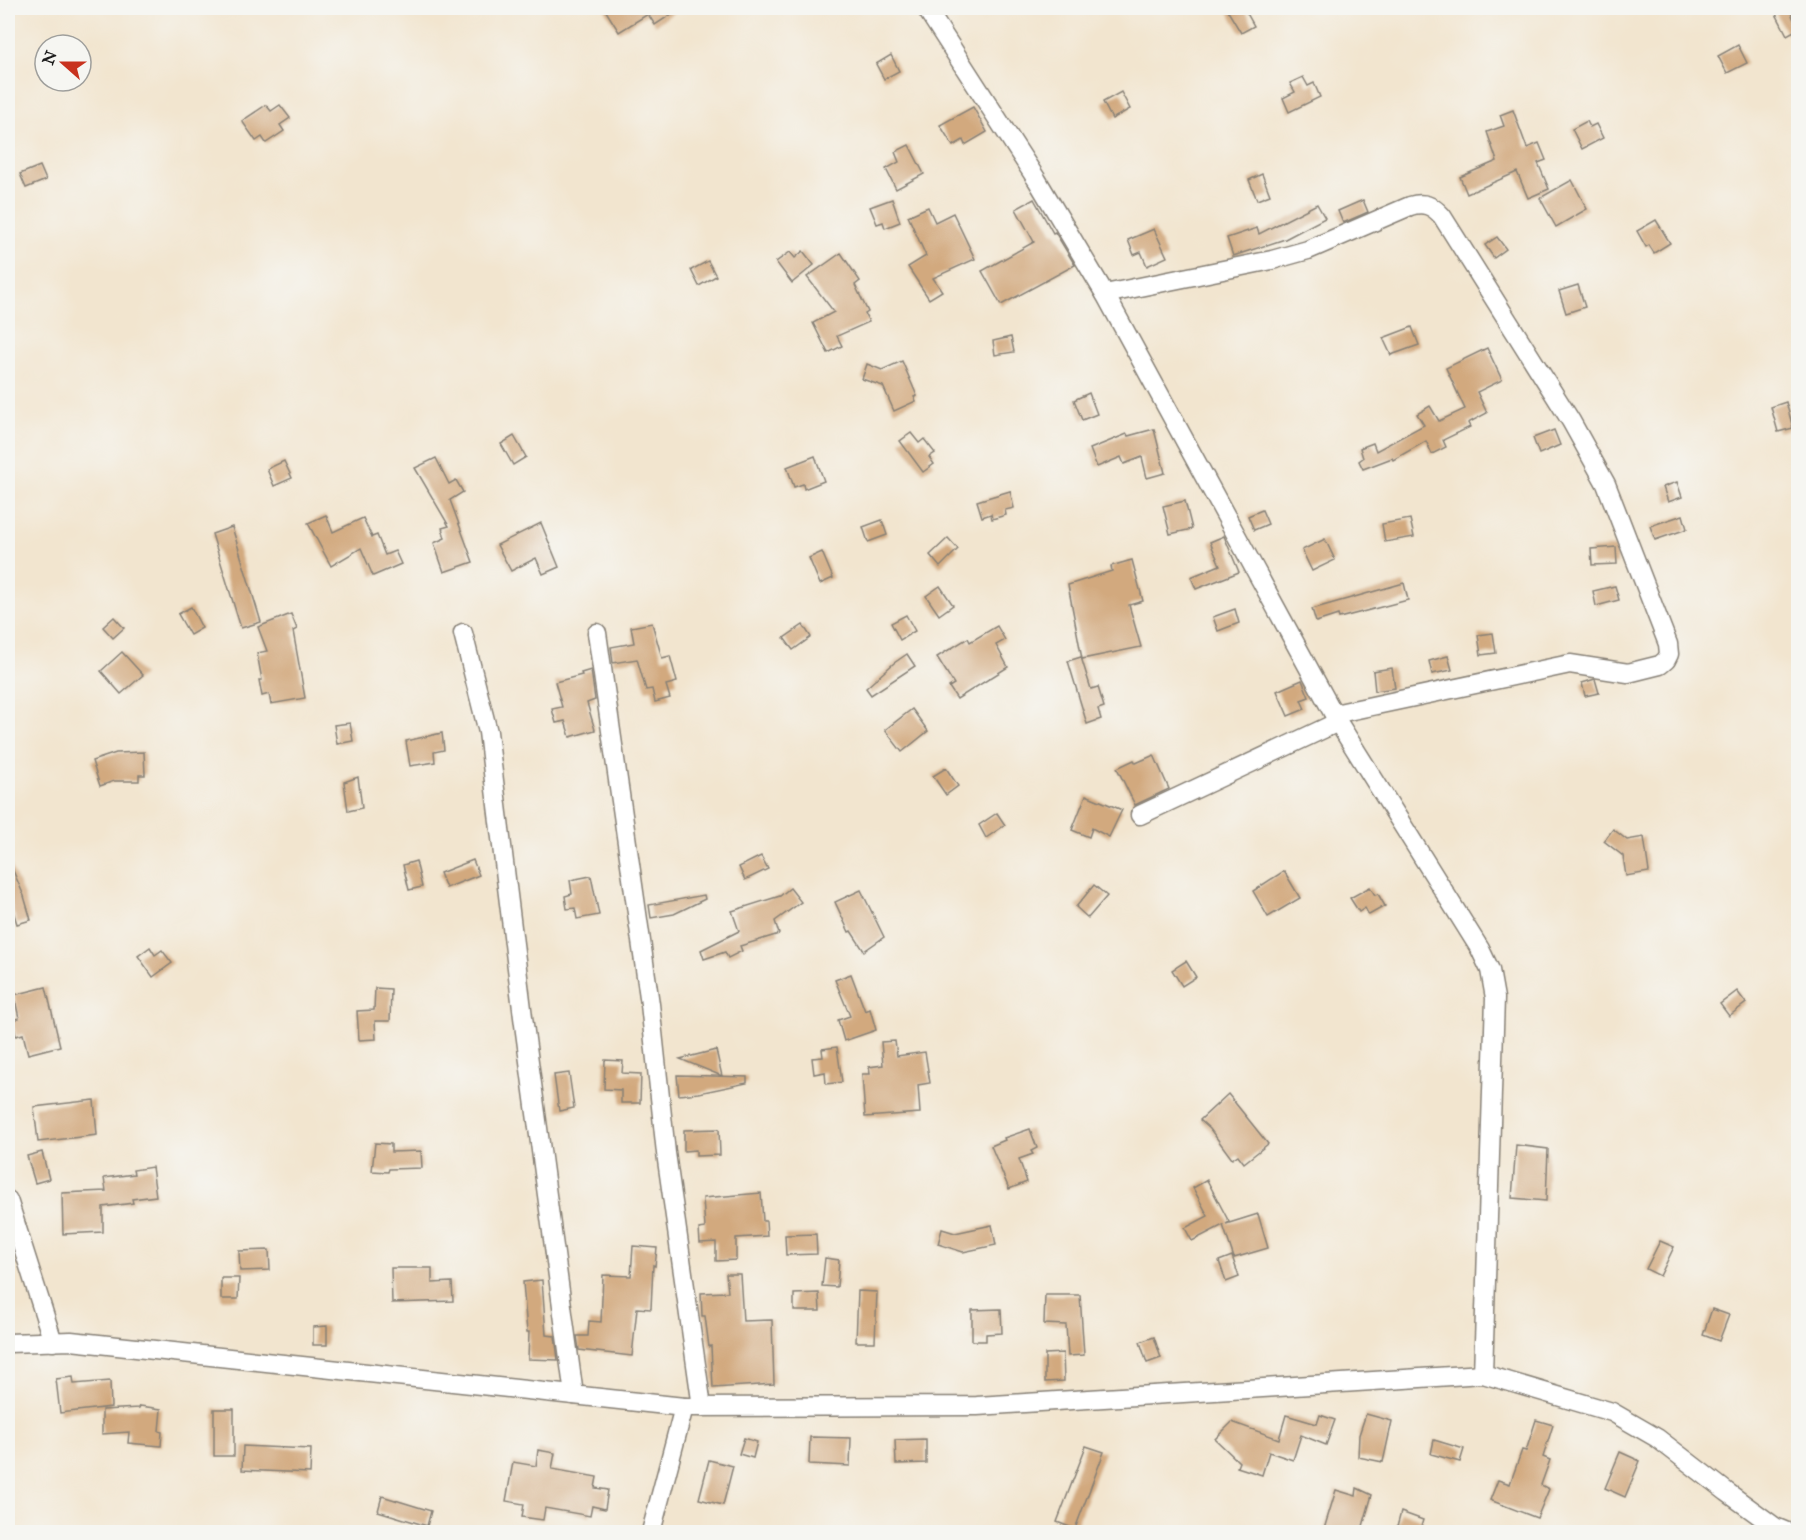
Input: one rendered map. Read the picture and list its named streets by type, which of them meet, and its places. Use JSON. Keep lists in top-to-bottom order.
{
  "north": "left"
}
